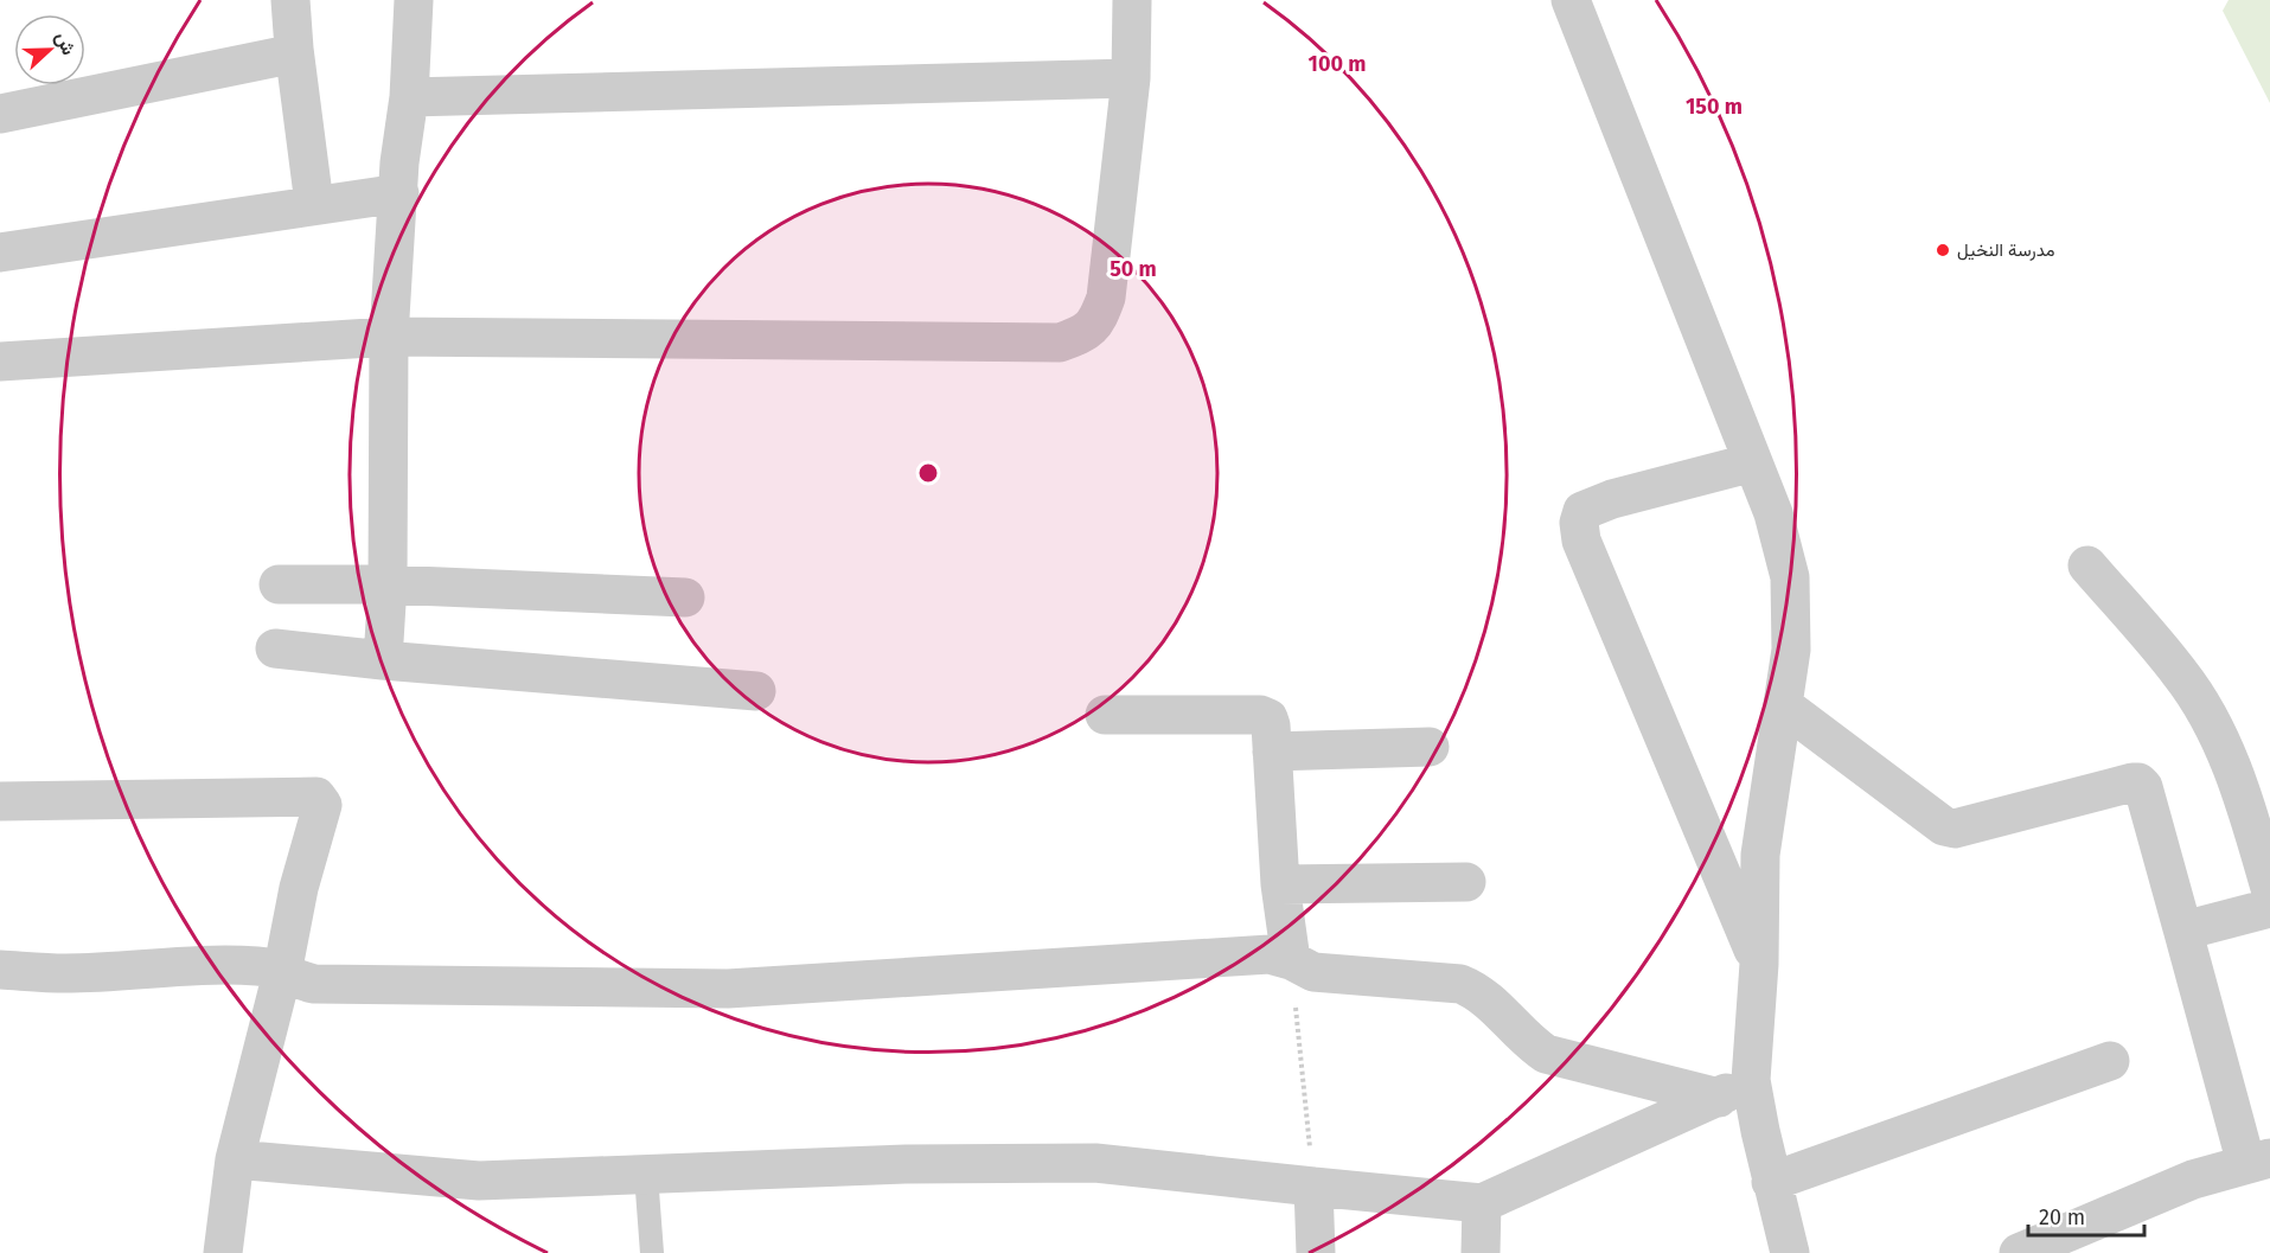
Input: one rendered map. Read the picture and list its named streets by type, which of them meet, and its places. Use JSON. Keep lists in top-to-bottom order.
{
  "places": ["مدرسة النخيل"],
  "scale_bar": "20 m",
  "north": "right",
  "rings": ["100 m", "150 m", "50 m"]
}
